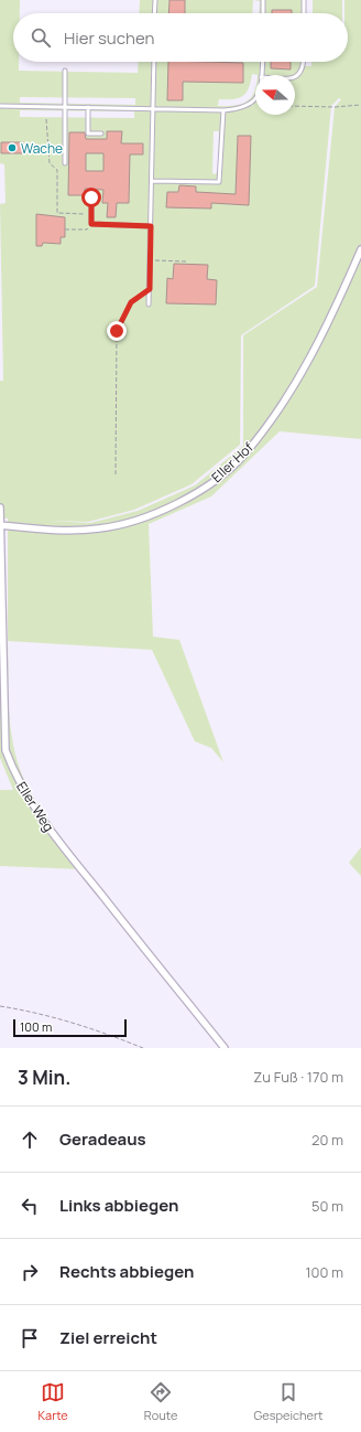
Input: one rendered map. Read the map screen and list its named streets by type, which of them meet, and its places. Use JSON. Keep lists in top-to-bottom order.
{
  "streets": {
    "street": ["Eller Hof", "Eller Weg"]
  },
  "crossings": [
    ["Eller Hof", "Eller Weg"]
  ],
  "places": ["Wache"],
  "scale_bar": "100 m",
  "north": "left",
  "page": {
    "search": "Hier suchen",
    "scale": "100 m",
    "heading": ["3 Min.", "Zu Fuß · 170 m"],
    "list": [
      ["Geradeaus", "20 m"],
      ["Links abbiegen", "50 m"],
      ["Rechts abbiegen", "100 m"],
      "Ziel erreicht"
    ],
    "nav": ["Karte", "Route", "Gespeichert"]
  }
}
